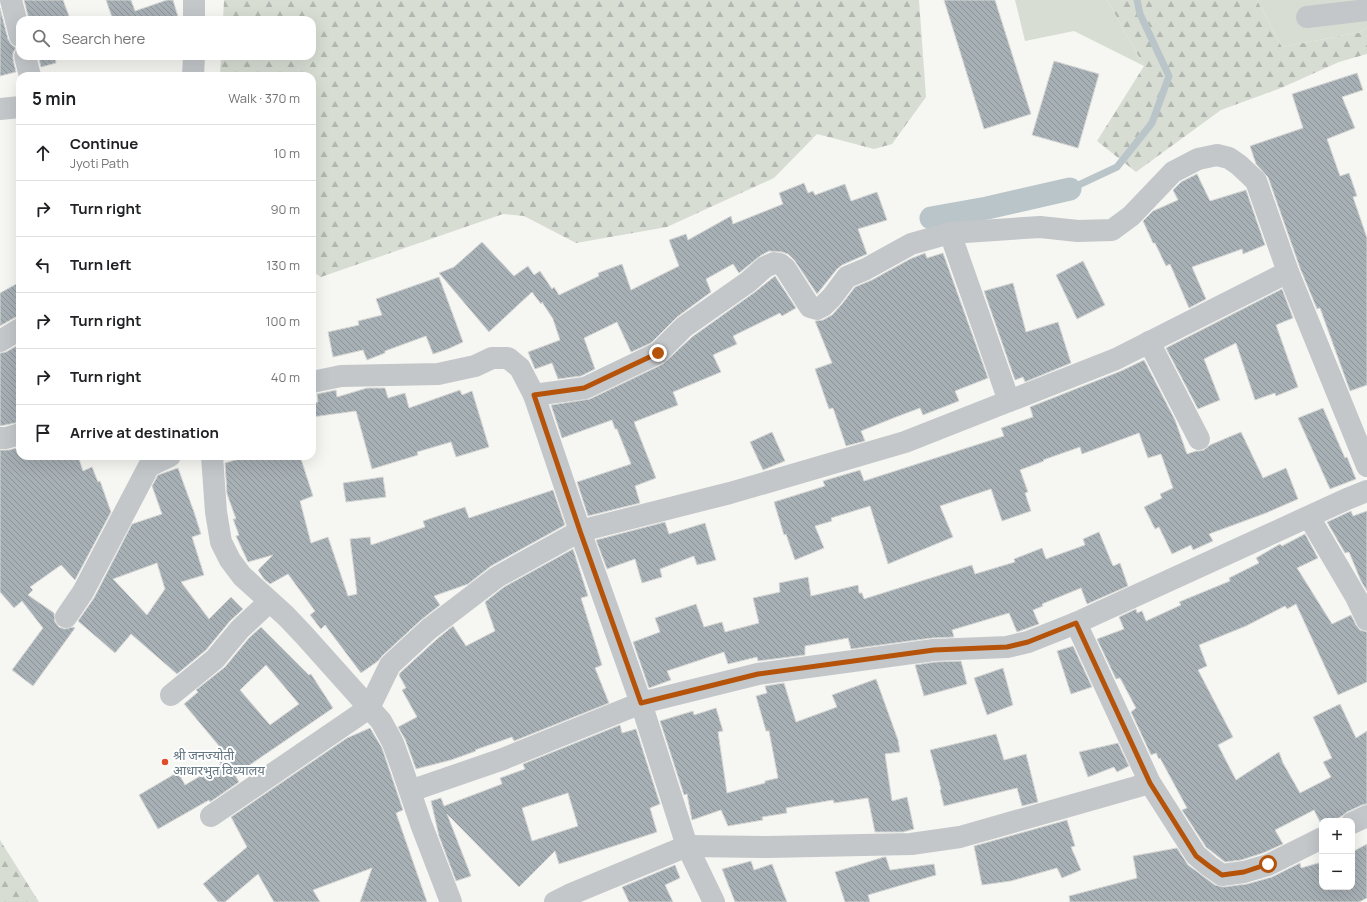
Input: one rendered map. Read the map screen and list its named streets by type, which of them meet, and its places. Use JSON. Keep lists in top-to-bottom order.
{
  "places": ["श्री जनज्योती आधारभुत विध्यालय"],
  "page": {
    "search": "Search here",
    "heading": ["5 min", "Walk · 370 m"],
    "list": [
      ["Continue", "Jyoti Path", "10 m"],
      ["Turn right", "90 m"],
      ["Turn left", "130 m"],
      ["Turn right", "100 m"],
      ["Turn right", "40 m"],
      "Arrive at destination"
    ],
    "map_buttons": ["+", "−"]
  }
}
